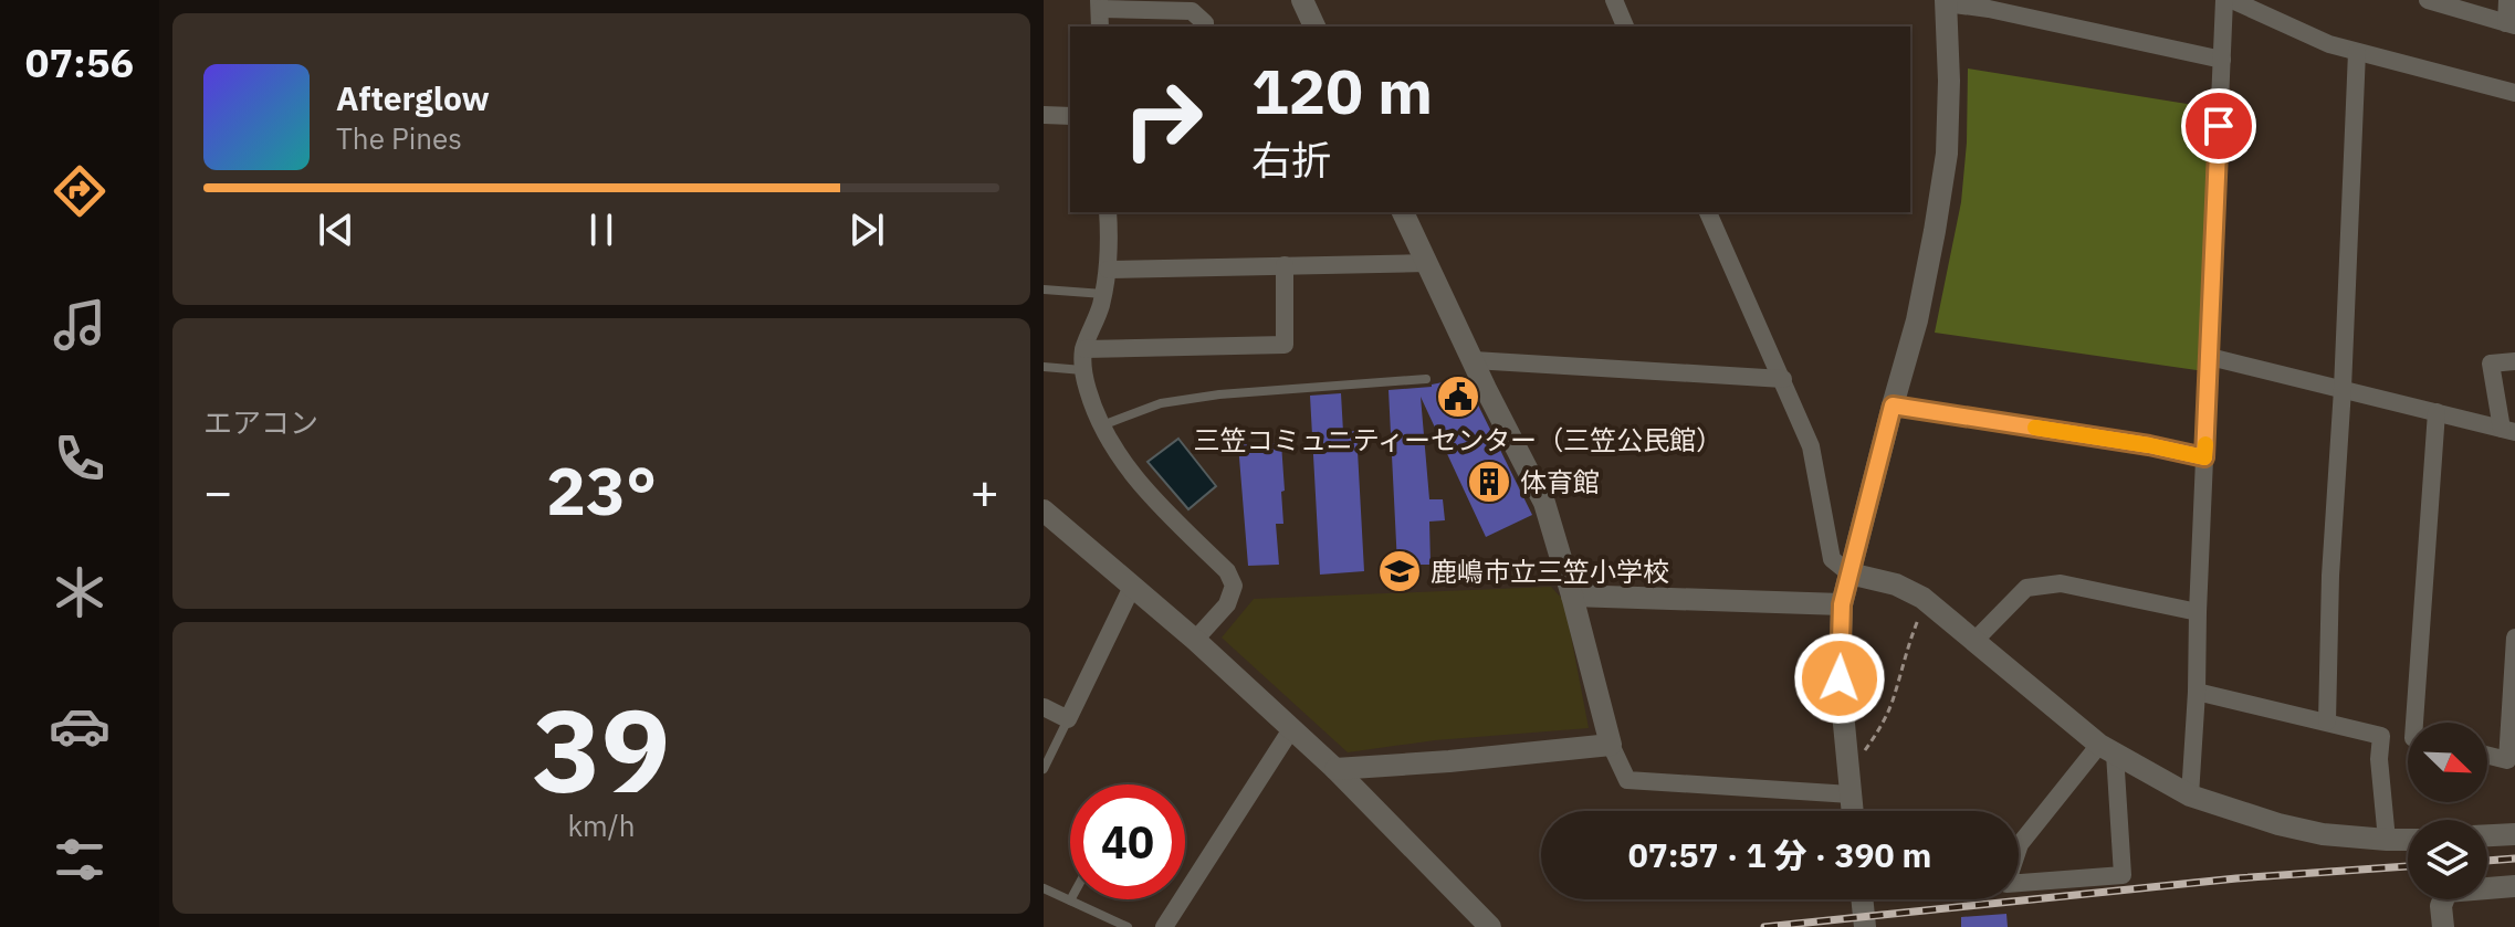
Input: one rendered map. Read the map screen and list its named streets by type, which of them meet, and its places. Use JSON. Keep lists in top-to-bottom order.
{
  "places": {
    "public building": ["三笠コミュニティーセンター（三笠公民館）"],
    "building": ["体育館"],
    "school or university": ["鹿嶋市立三笠小学校"]
  },
  "north": "bottom right",
  "page": {
    "tabs": "07:56",
    "turn": ["120 m", "右折"],
    "song": ["Afterglow", "The Pines"],
    "tile": [
      "エアコン",
      ["39", "km/h"]
    ],
    "heat": ["−", "23°", "+"],
    "limit": "40",
    "trip": "07:57 · 1 分 · 390 m"
  }
}
